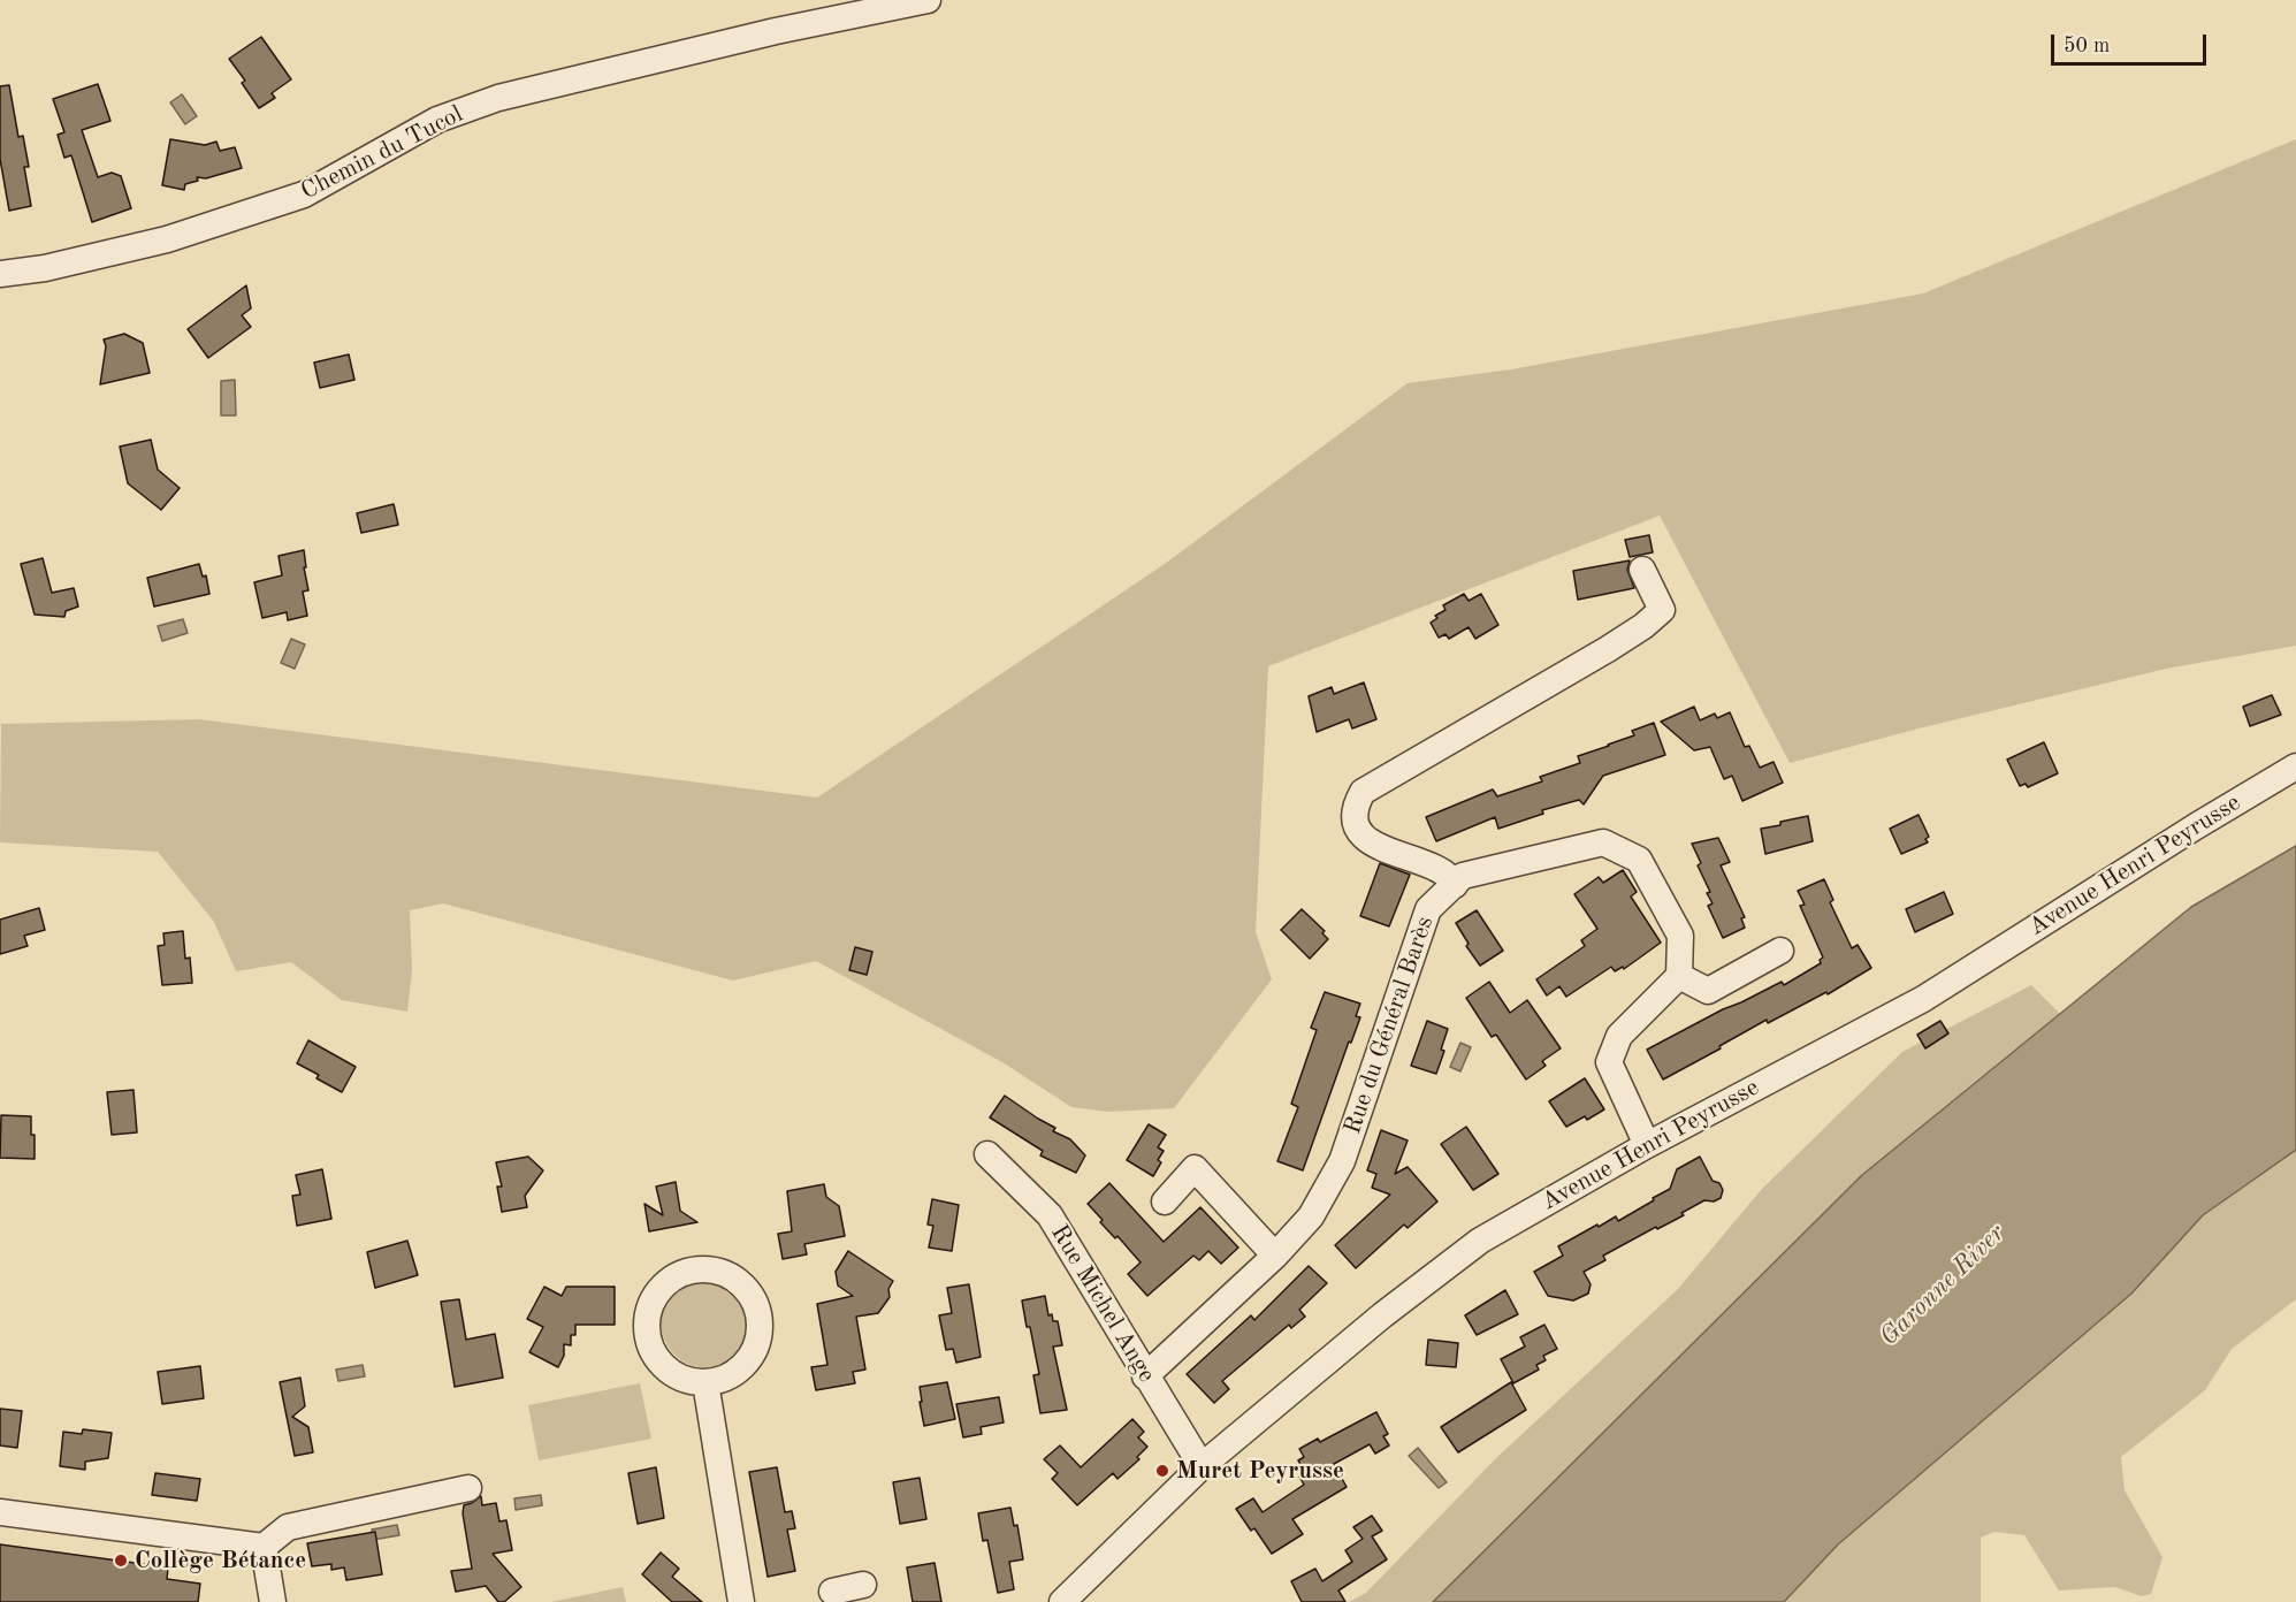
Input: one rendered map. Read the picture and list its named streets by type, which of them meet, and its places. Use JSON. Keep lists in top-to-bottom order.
{
  "streets": {
    "street": [
      "Chemin du Tucol",
      "Avenue Henri Peyrusse",
      "Rue du Général Barès",
      "Rue Michel Ange"
    ]
  },
  "crossings": [
    ["Avenue Henri Peyrusse", "Rue Michel Ange"],
    ["Rue du Général Barès", "Rue Michel Ange"]
  ],
  "water": ["Garonne River"],
  "places": ["Muret Peyrusse", "Collège Bétance"],
  "scale_bar": "50 m"
}
